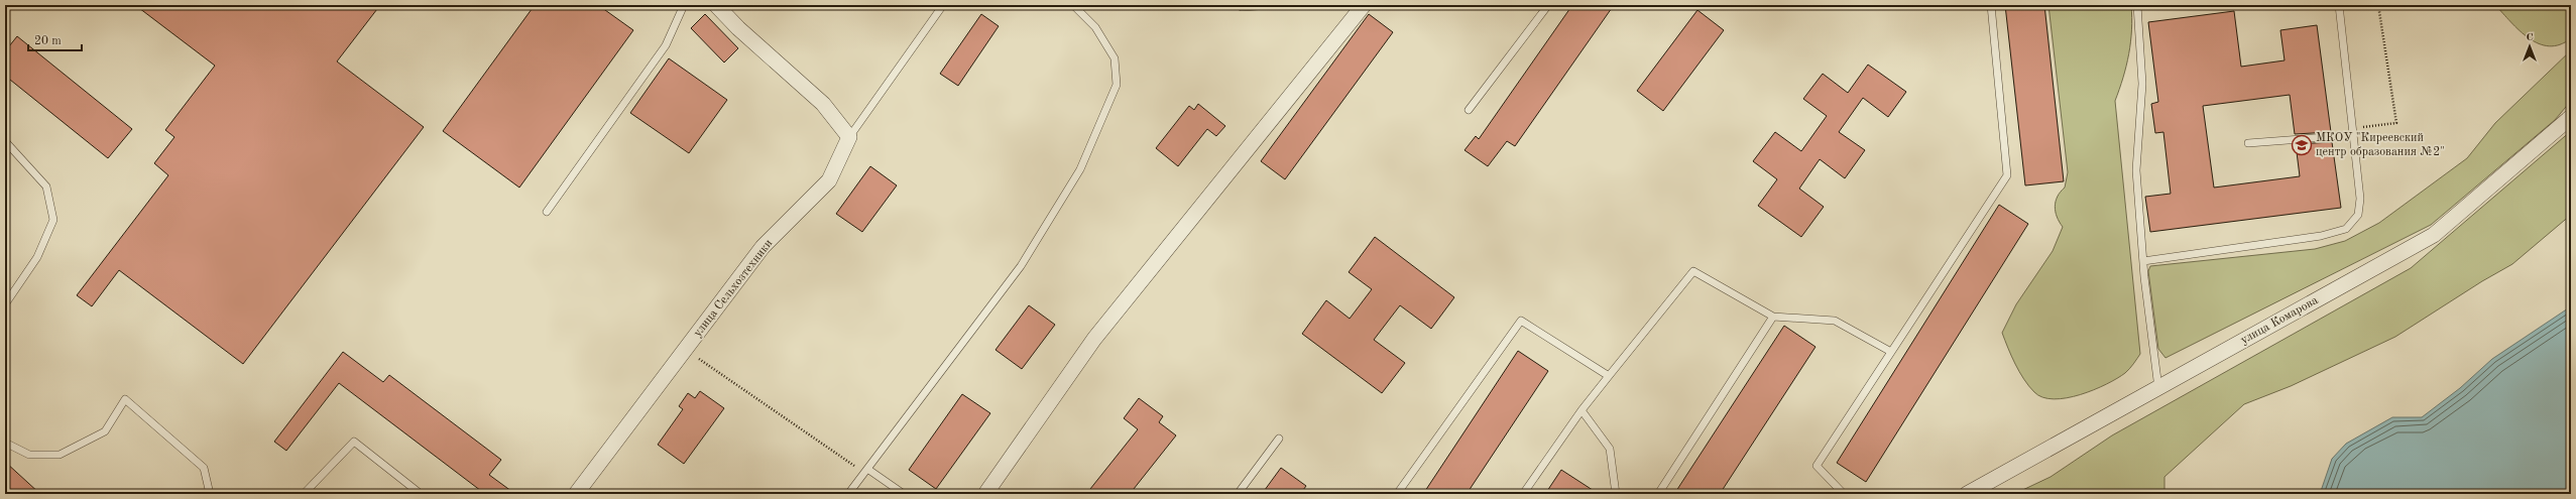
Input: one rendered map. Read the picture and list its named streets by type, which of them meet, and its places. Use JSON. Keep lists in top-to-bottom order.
{
  "streets": {
    "street": ["улица Сельхозтехники", "улица Комарова"]
  },
  "places": {
    "school or university": ["МКОУ \"Киреевский центр образования №2\""]
  },
  "scale_bar": "20 m",
  "north": "top"
}
